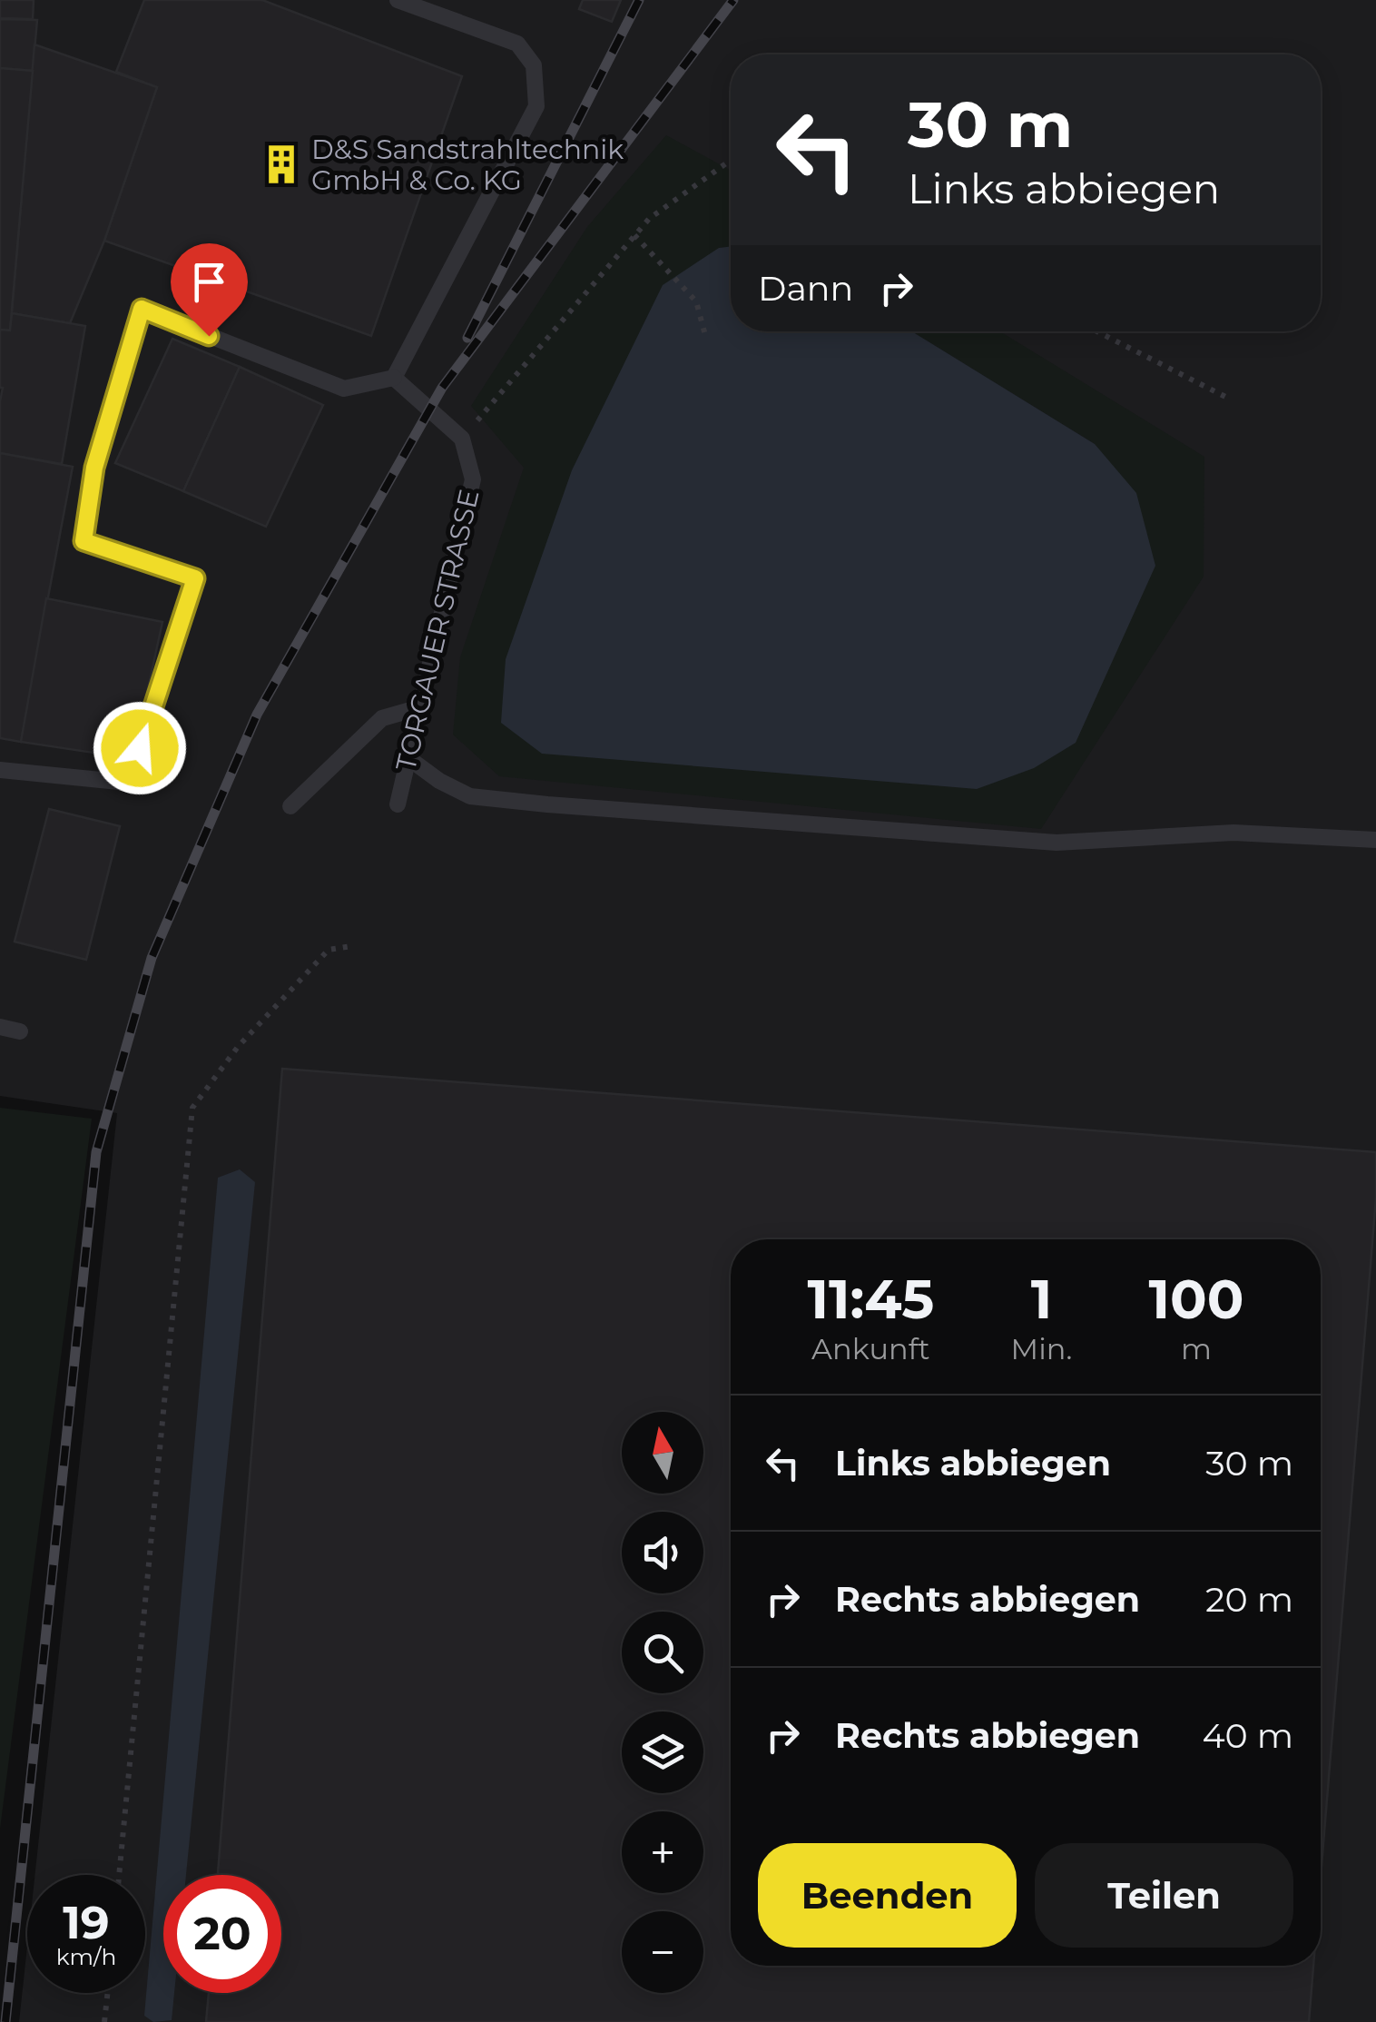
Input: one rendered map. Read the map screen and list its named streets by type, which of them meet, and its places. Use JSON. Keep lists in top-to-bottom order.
{
  "streets": {
    "lane": ["TORGAUER STRASSE"]
  },
  "places": {
    "building": ["D&S Sandstrahltechnik GmbH & Co. KG"]
  },
  "north": "top",
  "page": {
    "turn": ["30 m", "Links abbiegen"],
    "then": "Dann",
    "eta": [
      "11:45",
      "Ankunft",
      "1",
      "Min.",
      "100",
      "m"
    ],
    "list": [
      {
        "name": "Links abbiegen",
        "value": "30 m"
      },
      {
        "name": "Rechts abbiegen",
        "value": "20 m"
      },
      {
        "name": "Rechts abbiegen",
        "value": "40 m"
      }
    ],
    "map_buttons": ["+", "−"],
    "buttons": ["Beenden", "Teilen"],
    "speed": "19 km/h",
    "limit": "20"
  }
}
